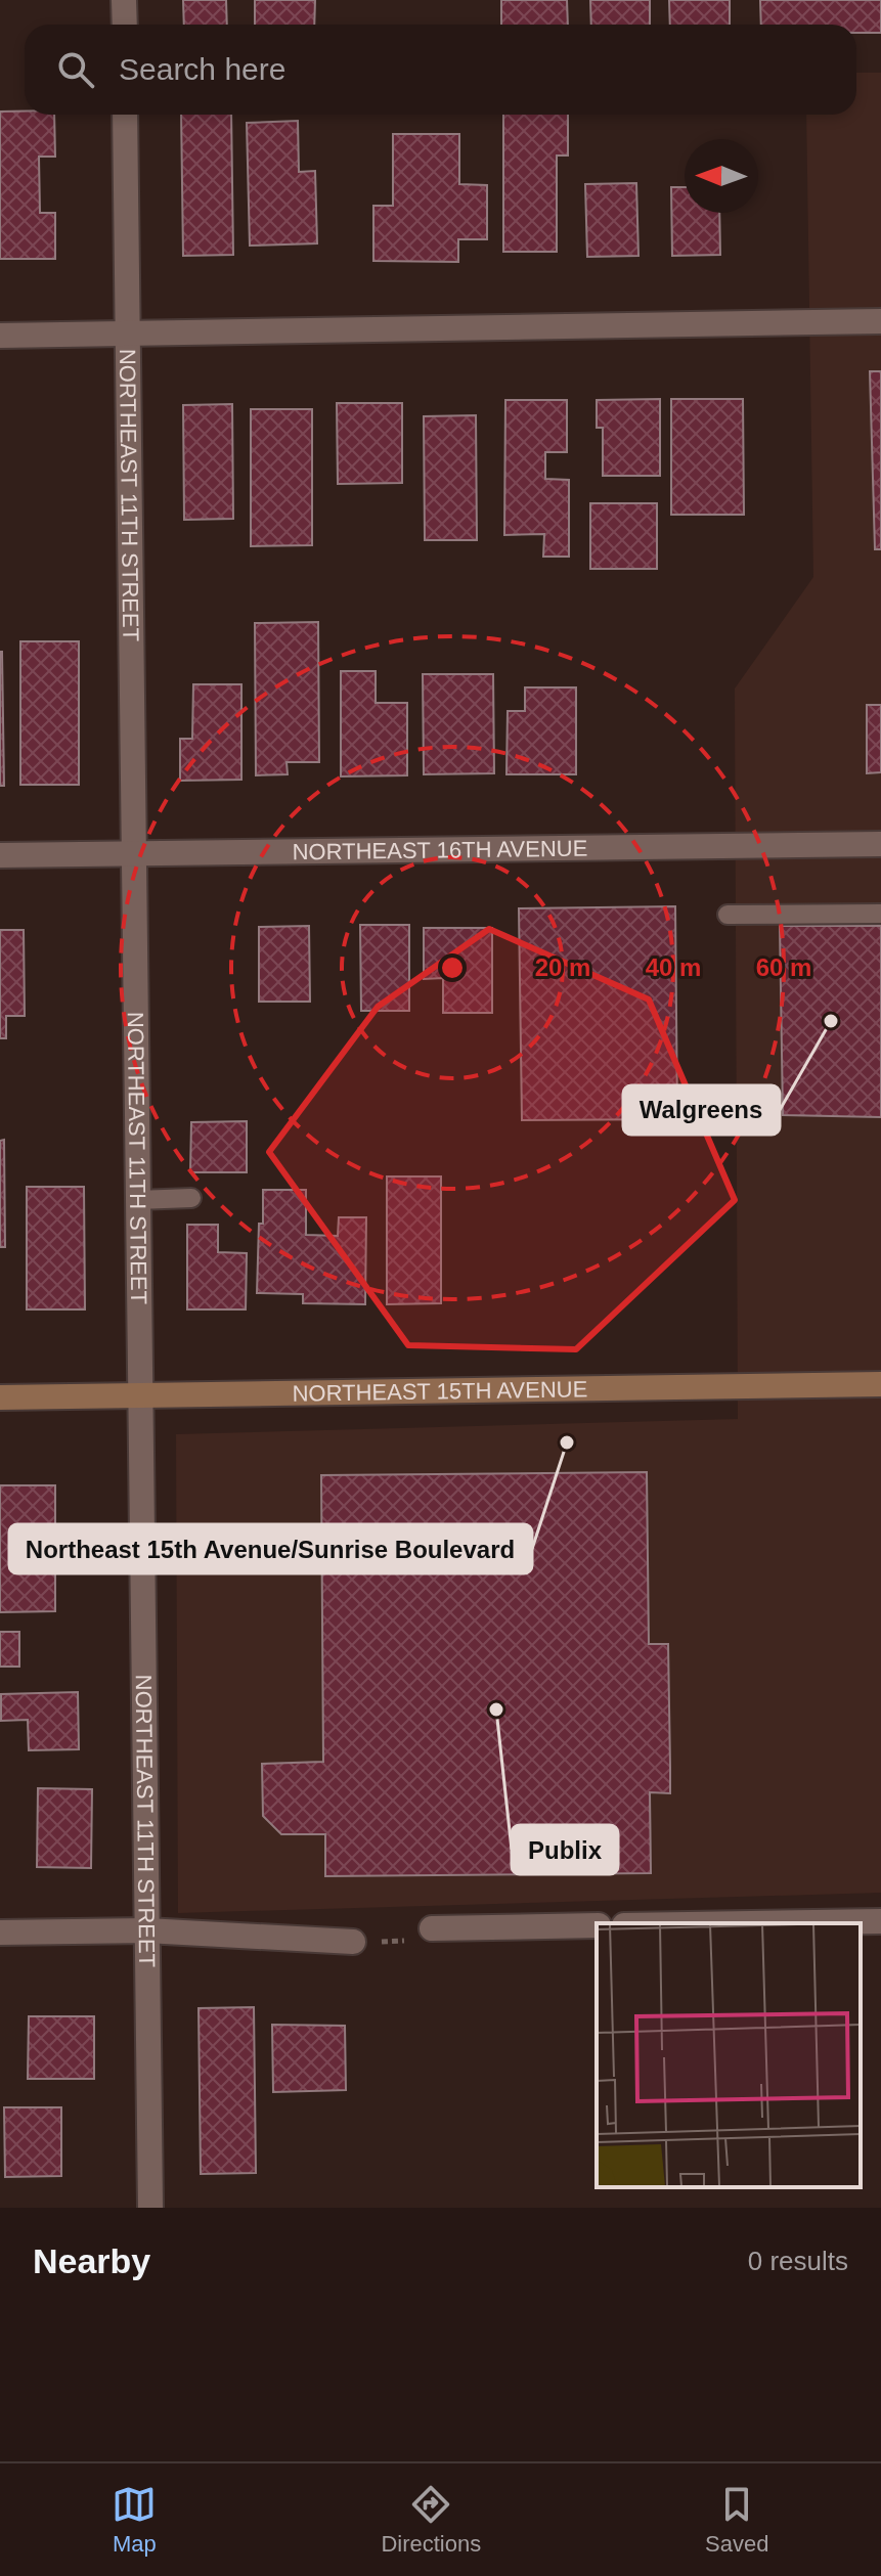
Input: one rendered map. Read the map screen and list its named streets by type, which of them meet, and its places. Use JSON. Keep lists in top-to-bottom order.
{
  "streets": {
    "street": ["NORTHEAST 11TH STREET", "NORTHEAST 16TH AVENUE", "NORTHEAST 15TH AVENUE"]
  },
  "crossings": [
    ["NORTHEAST 11TH STREET", "NORTHEAST 16TH AVENUE"],
    ["NORTHEAST 11TH STREET", "NORTHEAST 15TH AVENUE"]
  ],
  "places": ["Walgreens", "Northeast 15th Avenue/Sunrise Boulevard", "Publix"],
  "north": "left",
  "page": {
    "search": "Search here",
    "heading": ["Nearby", "0 results"],
    "nav": ["Map", "Directions", "Saved"]
  },
  "rings": ["20 m", "40 m", "60 m"]
}
